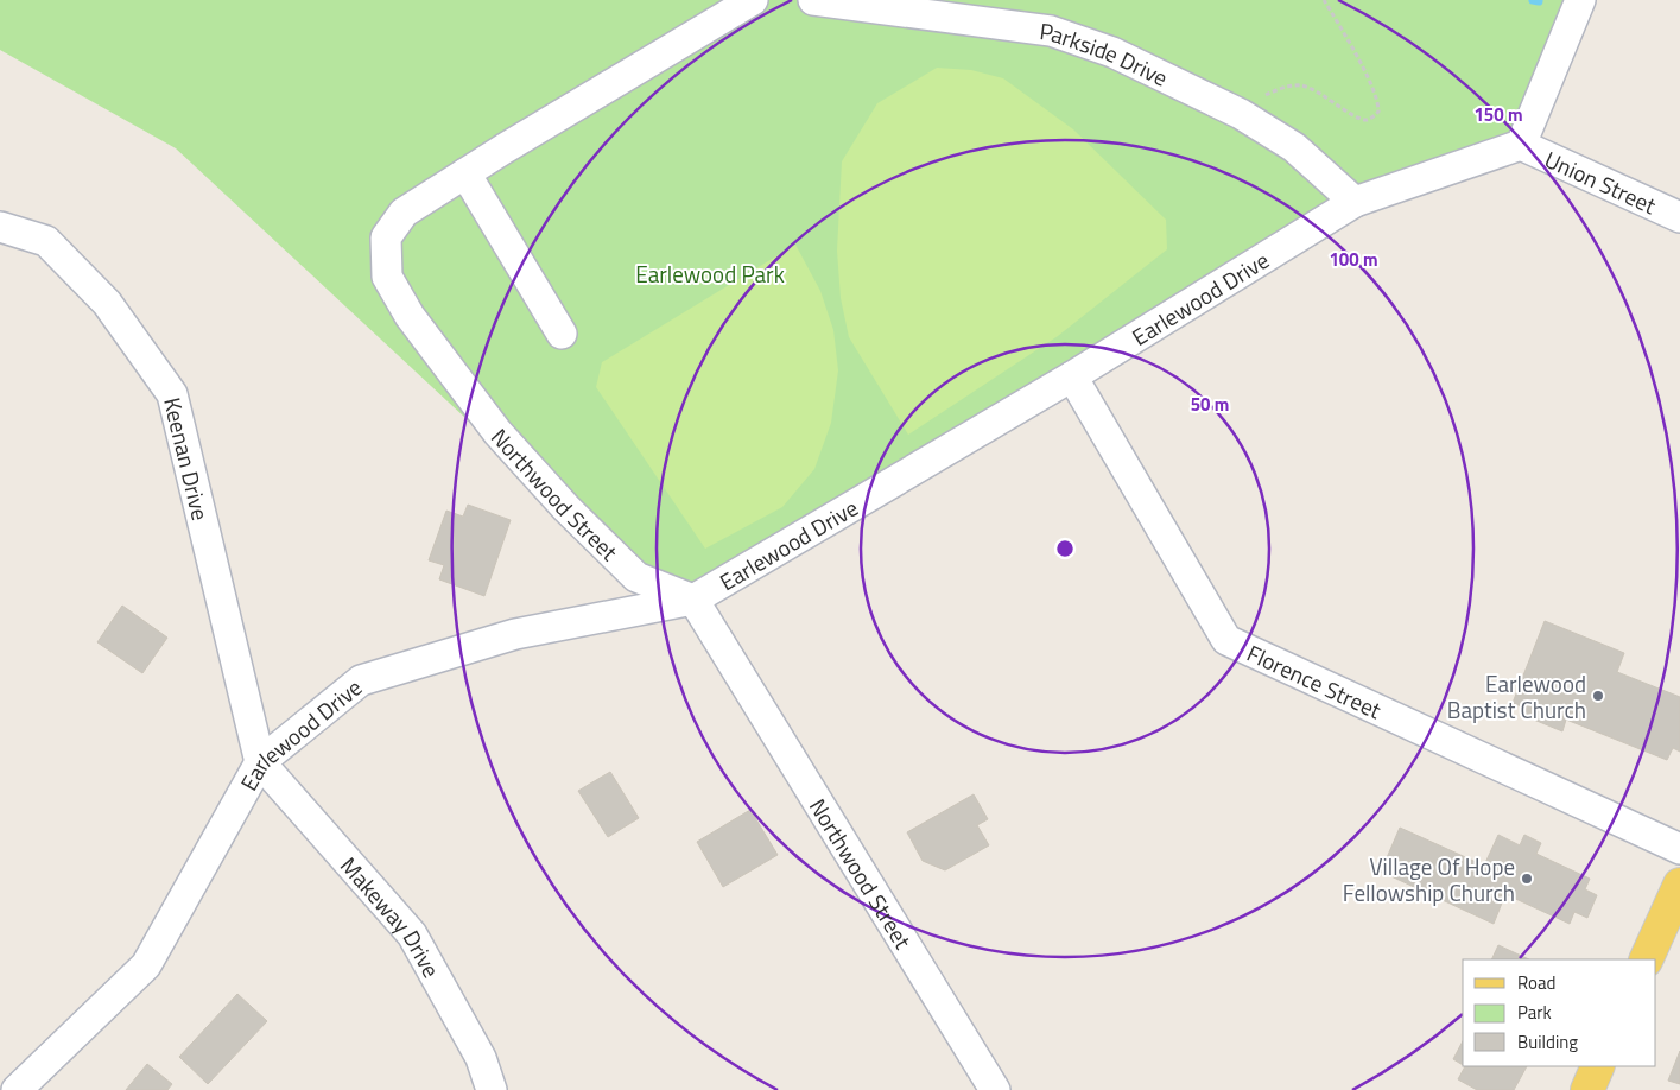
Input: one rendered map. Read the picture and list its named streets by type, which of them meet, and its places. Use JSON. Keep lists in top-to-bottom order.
{
  "streets": {
    "street": [
      "Parkside Drive",
      "Union Street",
      "Earlewood Drive",
      "Keenan Drive",
      "Northwood Street",
      "Florence Street",
      "Makeway Drive"
    ]
  },
  "crossings": [
    ["Parkside Drive", "Earlewood Drive"],
    ["Union Street", "Earlewood Drive"],
    ["Earlewood Drive", "Keenan Drive"],
    ["Earlewood Drive", "Northwood Street"],
    ["Earlewood Drive", "Florence Street"],
    ["Earlewood Drive", "Makeway Drive"],
    ["Keenan Drive", "Makeway Drive"]
  ],
  "parks": ["Earlewood Park"],
  "places": ["Earlewood Baptist Church", "Village Of Hope Fellowship Church"],
  "legend": ["Road", "Park", "Building"],
  "rings": ["150 m", "100 m", "50 m"]
}
